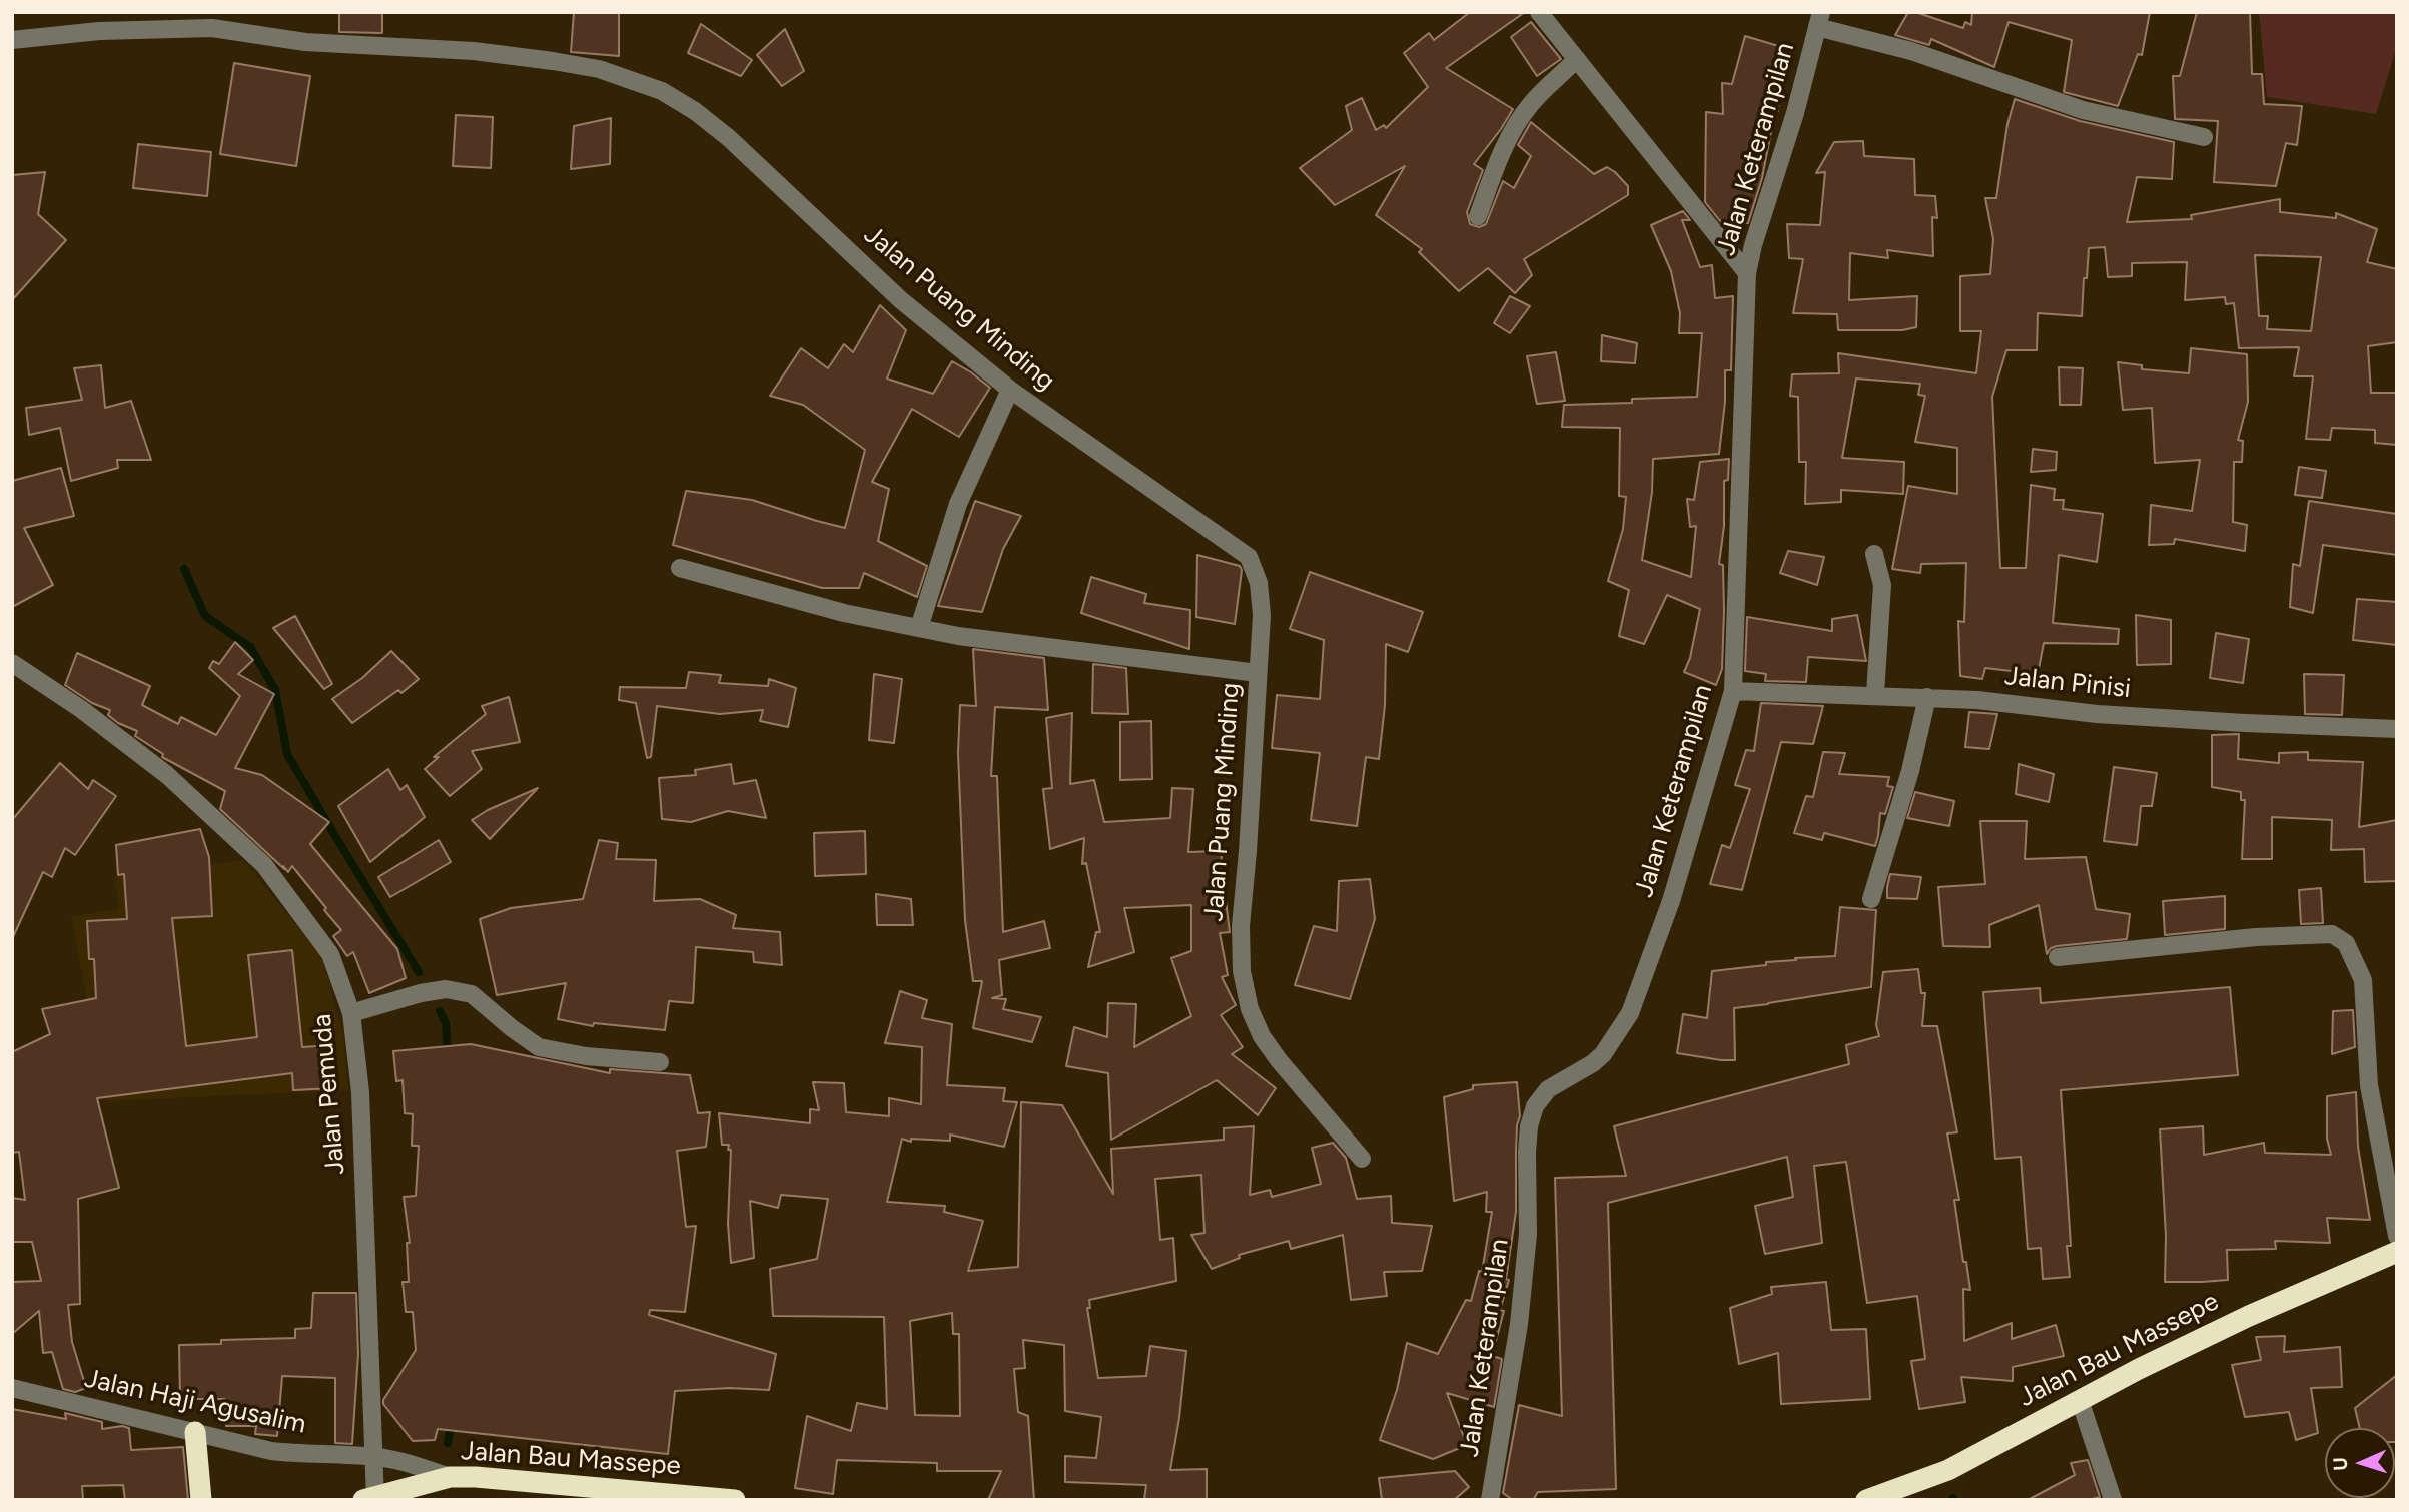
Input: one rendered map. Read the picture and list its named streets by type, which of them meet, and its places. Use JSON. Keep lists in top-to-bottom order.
{
  "streets": {
    "highway": ["Jalan Bau Massepe"],
    "street": [
      "Jalan Keterampilan",
      "Jalan Puang Minding",
      "Jalan Pinisi",
      "Jalan Pemuda",
      "Jalan Haji Agusalim"
    ]
  },
  "crossings": [
    ["Jalan Keterampilan", "Jalan Pinisi"],
    ["Jalan Pemuda", "Jalan Bau Massepe"],
    ["Jalan Pemuda", "Jalan Haji Agusalim"],
    ["Jalan Bau Massepe", "Jalan Haji Agusalim"]
  ],
  "north": "left"
}
